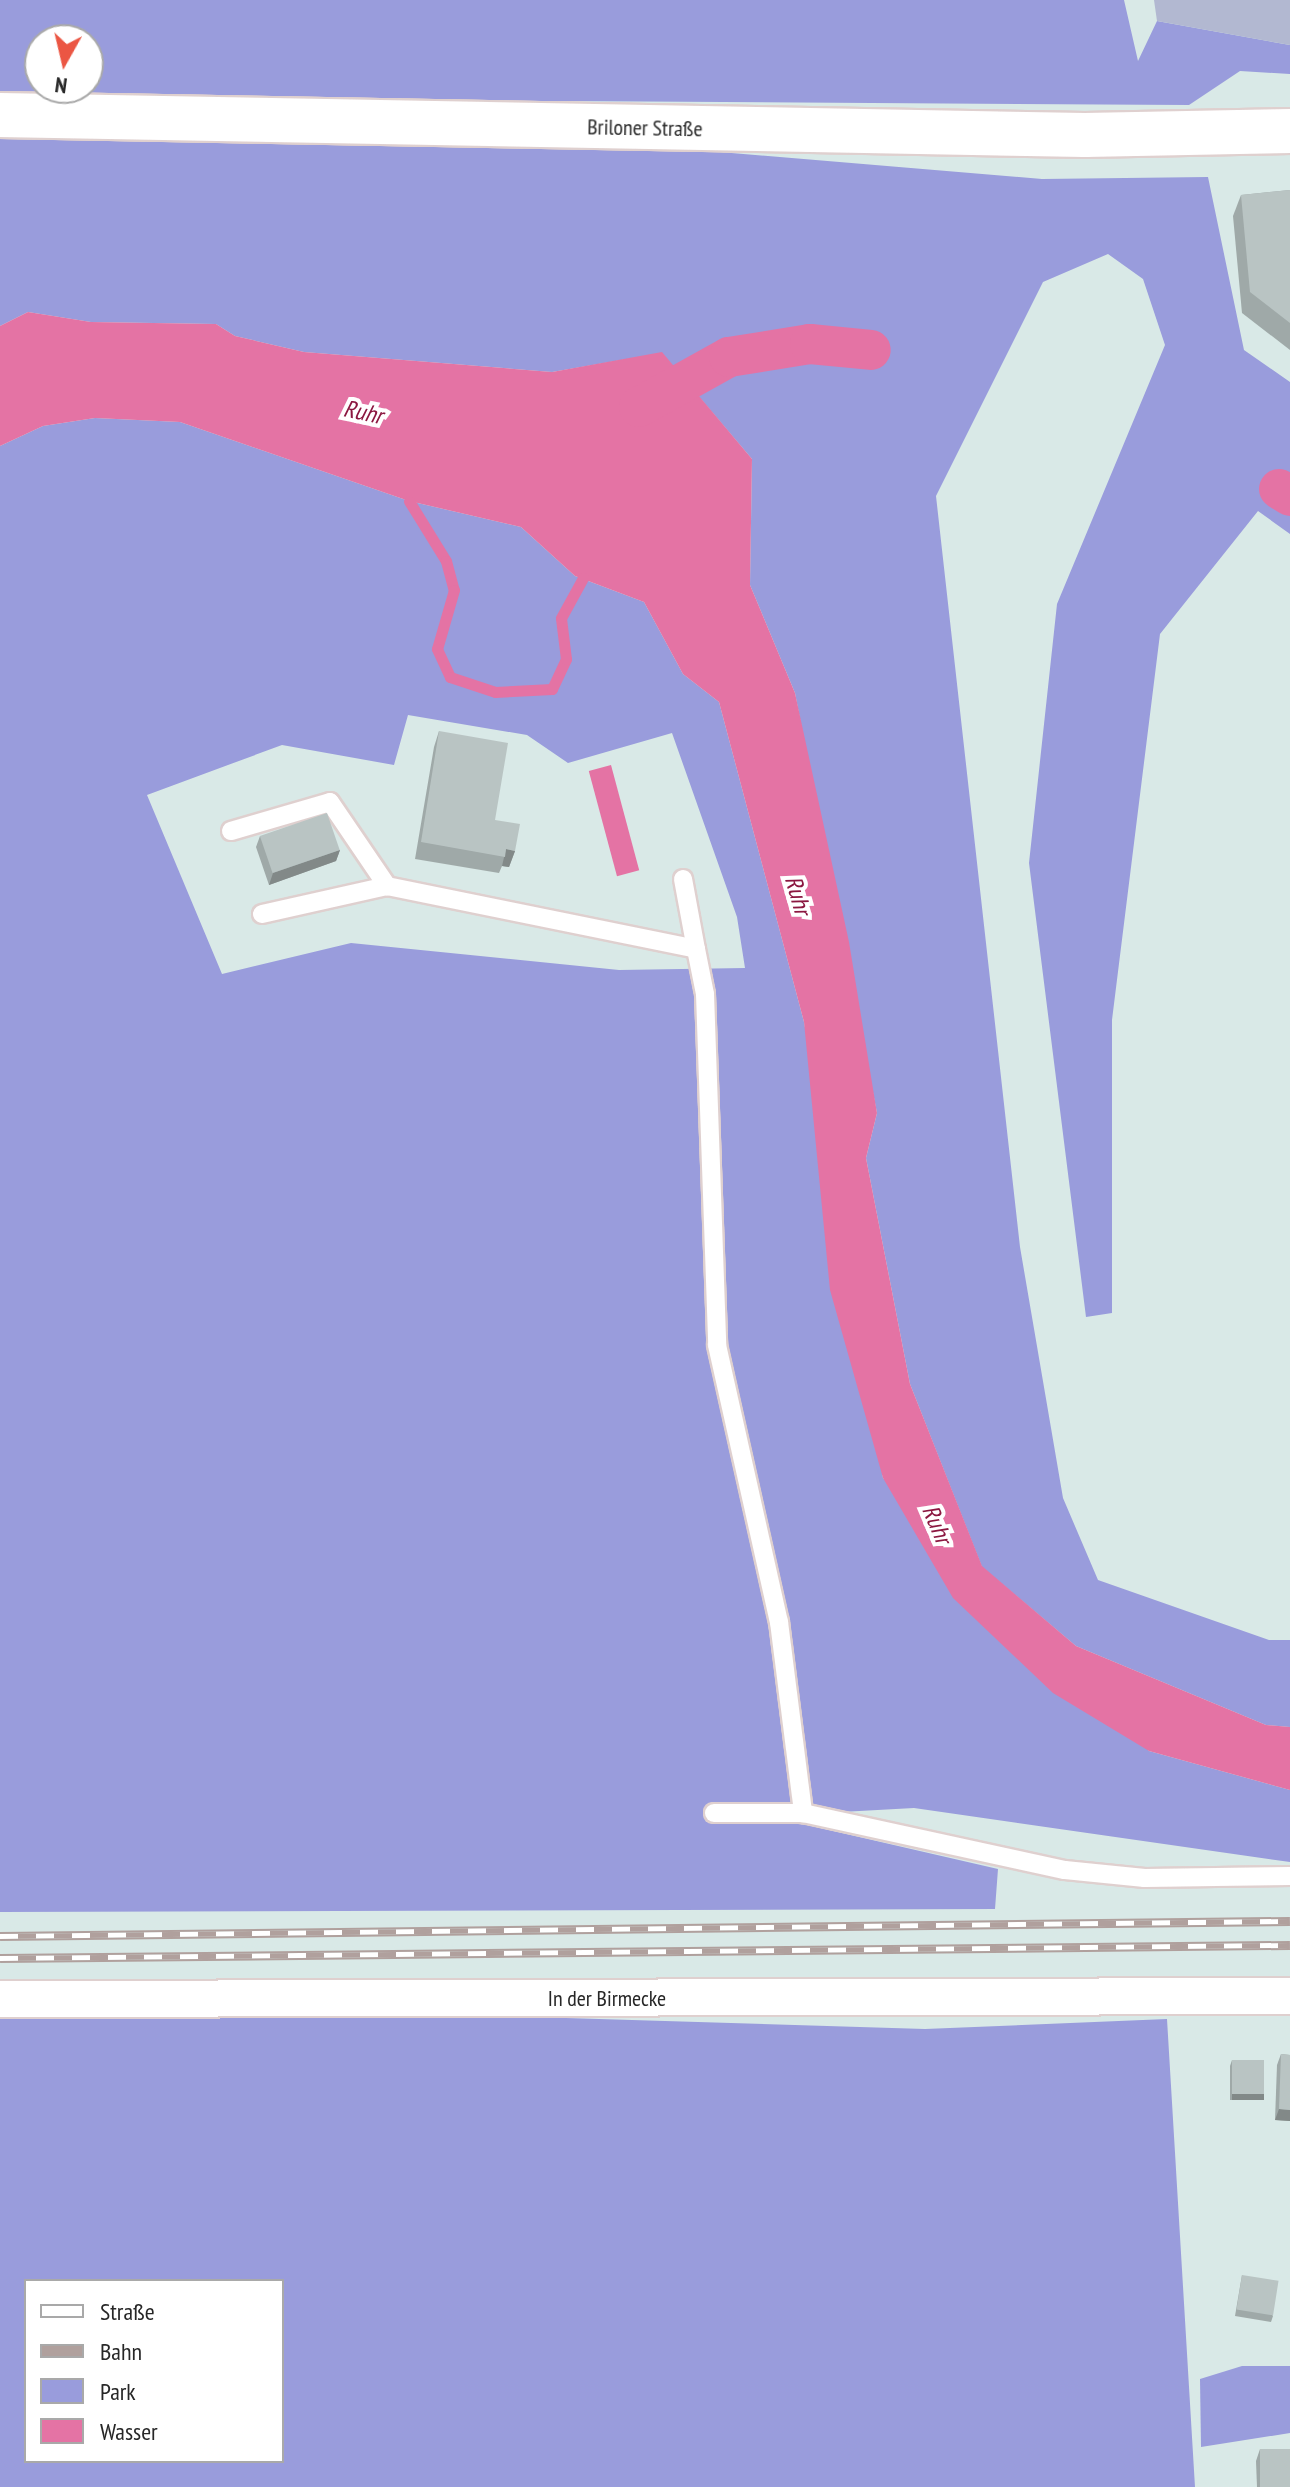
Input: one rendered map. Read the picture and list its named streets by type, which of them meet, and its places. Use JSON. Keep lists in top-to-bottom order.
{
  "streets": {
    "main road": ["Briloner Straße"],
    "street": ["In der Birmecke"]
  },
  "water": ["Ruhr"],
  "legend": [
    "Straße",
    "Bahn",
    "Park",
    "Wasser"
  ],
  "north": "bottom"
}
